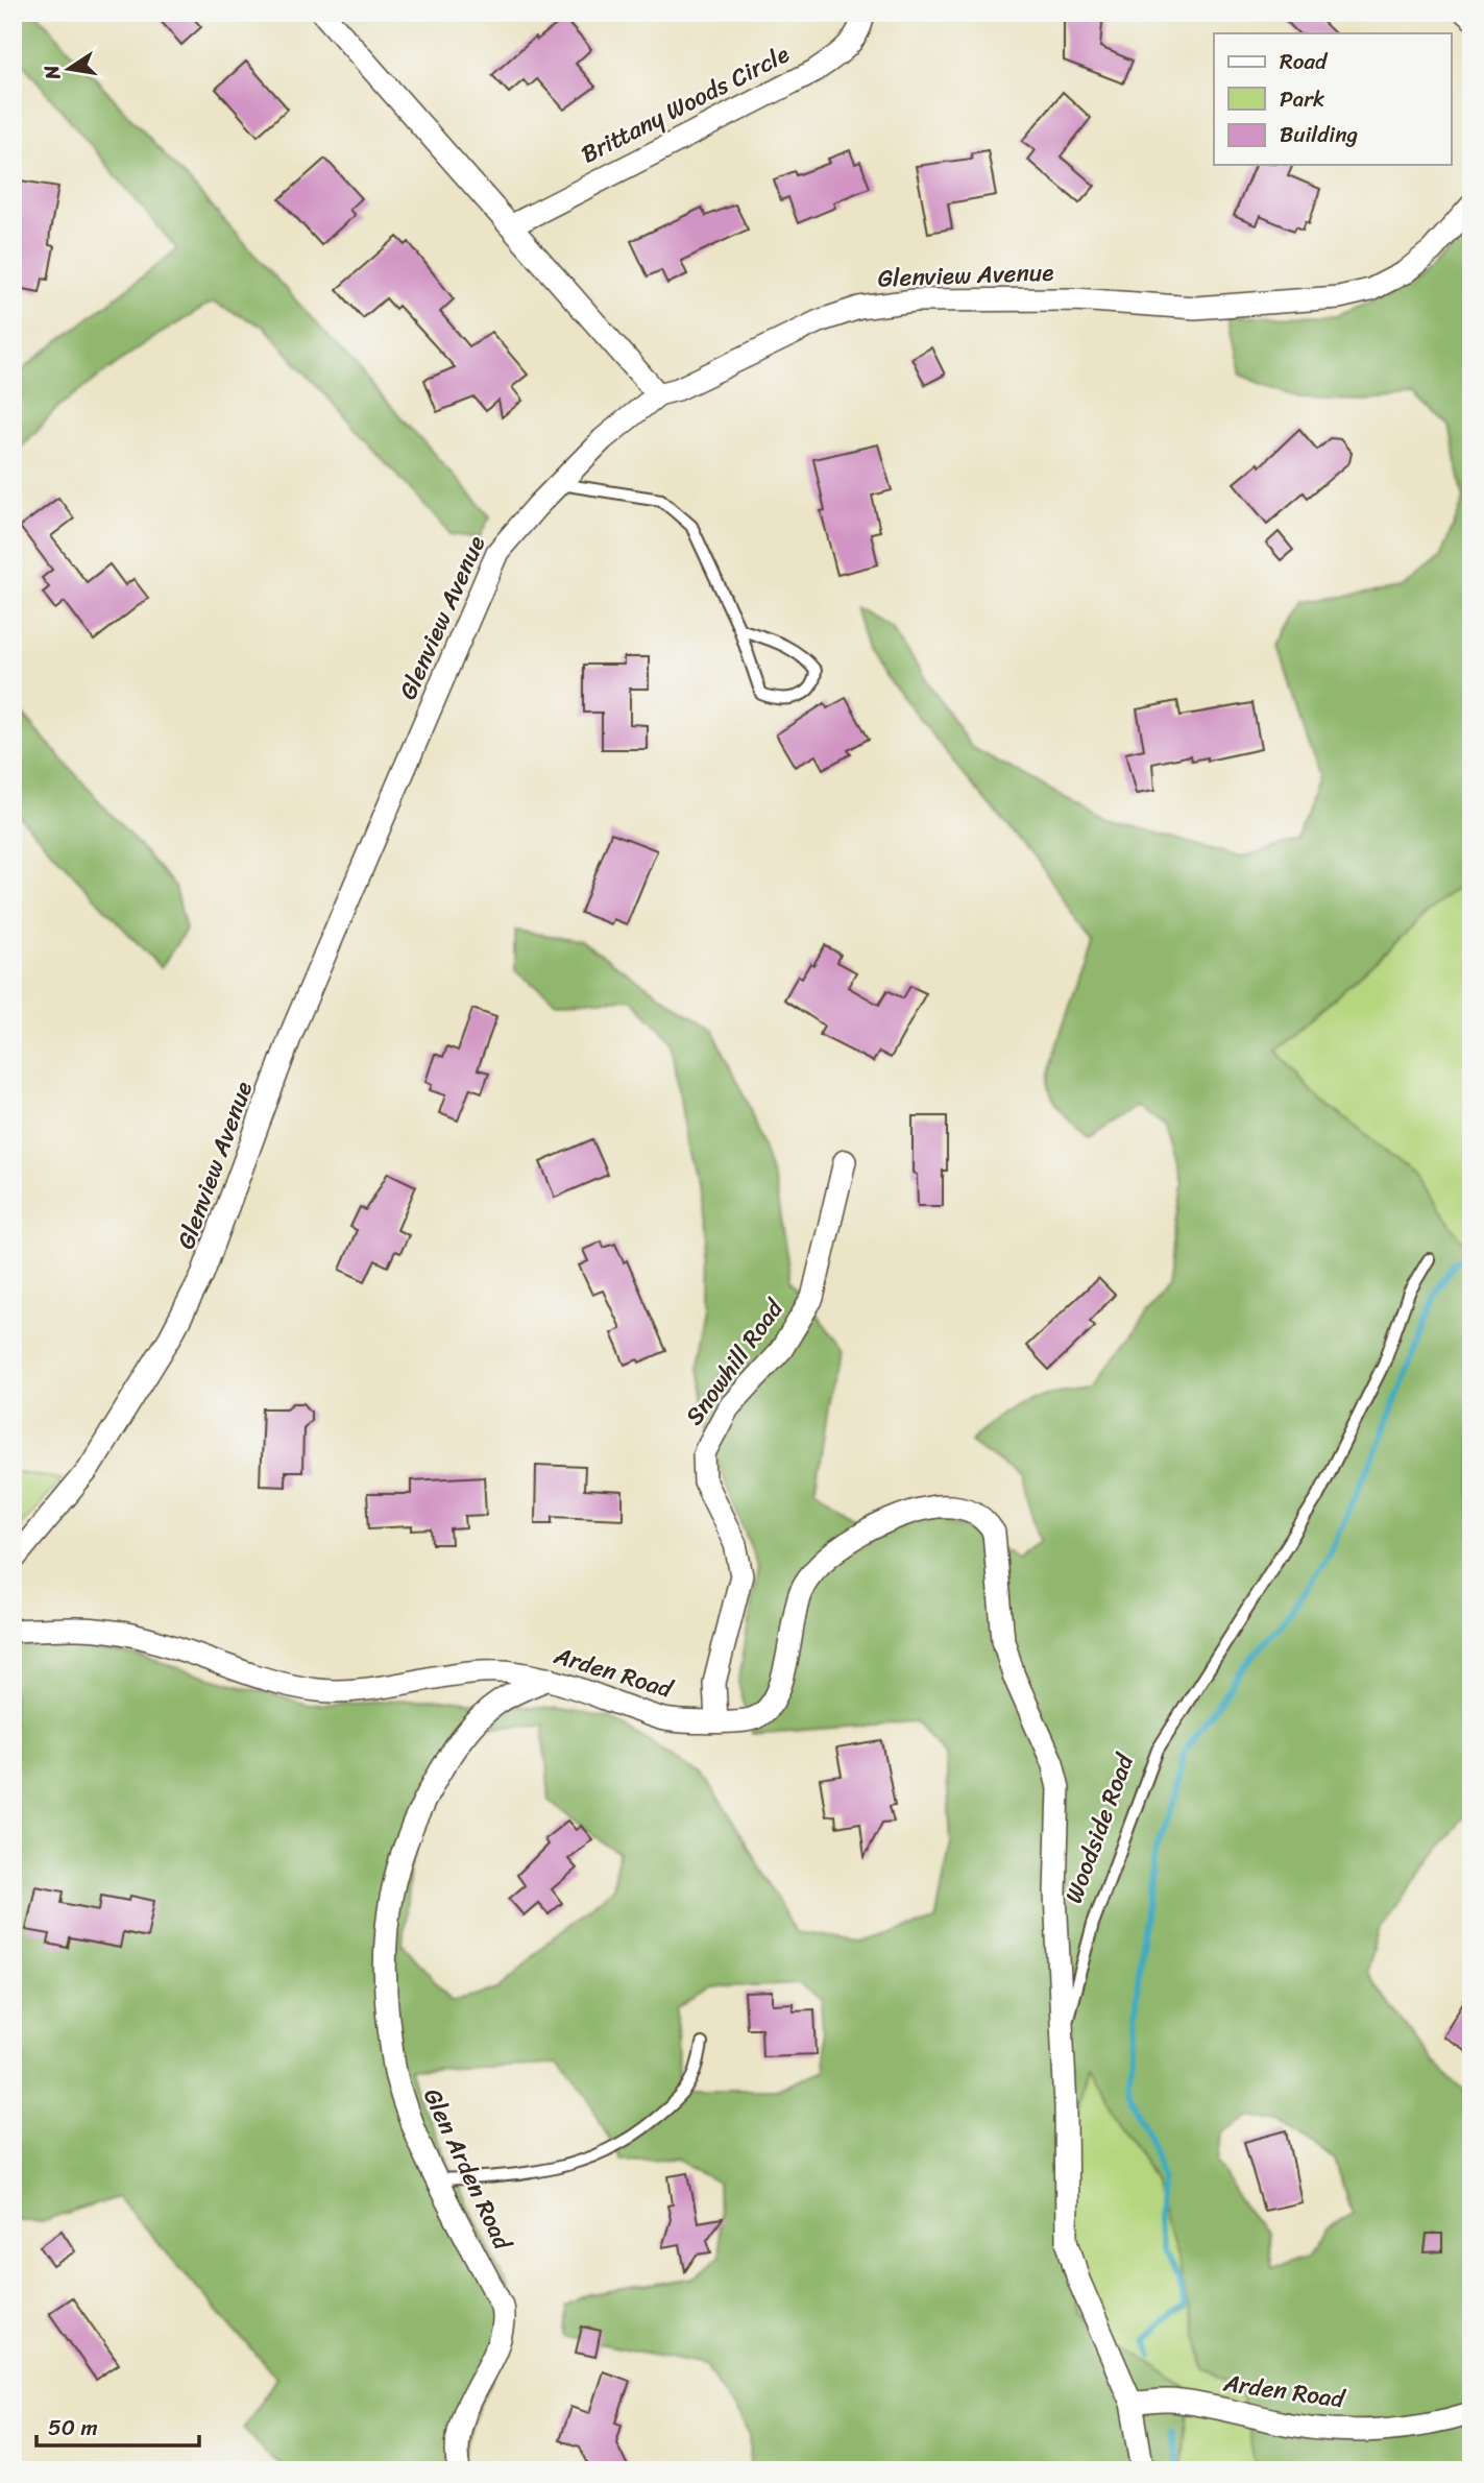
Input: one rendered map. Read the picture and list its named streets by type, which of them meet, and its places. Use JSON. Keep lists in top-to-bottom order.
{
  "streets": {
    "street": [
      "Brittany Woods Circle",
      "Glenview Avenue",
      "Snowhill Road",
      "Arden Road",
      "Woodside Road",
      "Glen Arden Road"
    ]
  },
  "crossings": [
    ["Snowhill Road", "Arden Road"],
    ["Arden Road", "Woodside Road"],
    ["Arden Road", "Glen Arden Road"]
  ],
  "legend": ["Road", "Park", "Building"],
  "scale_bar": "50 m",
  "north": "left"
}
